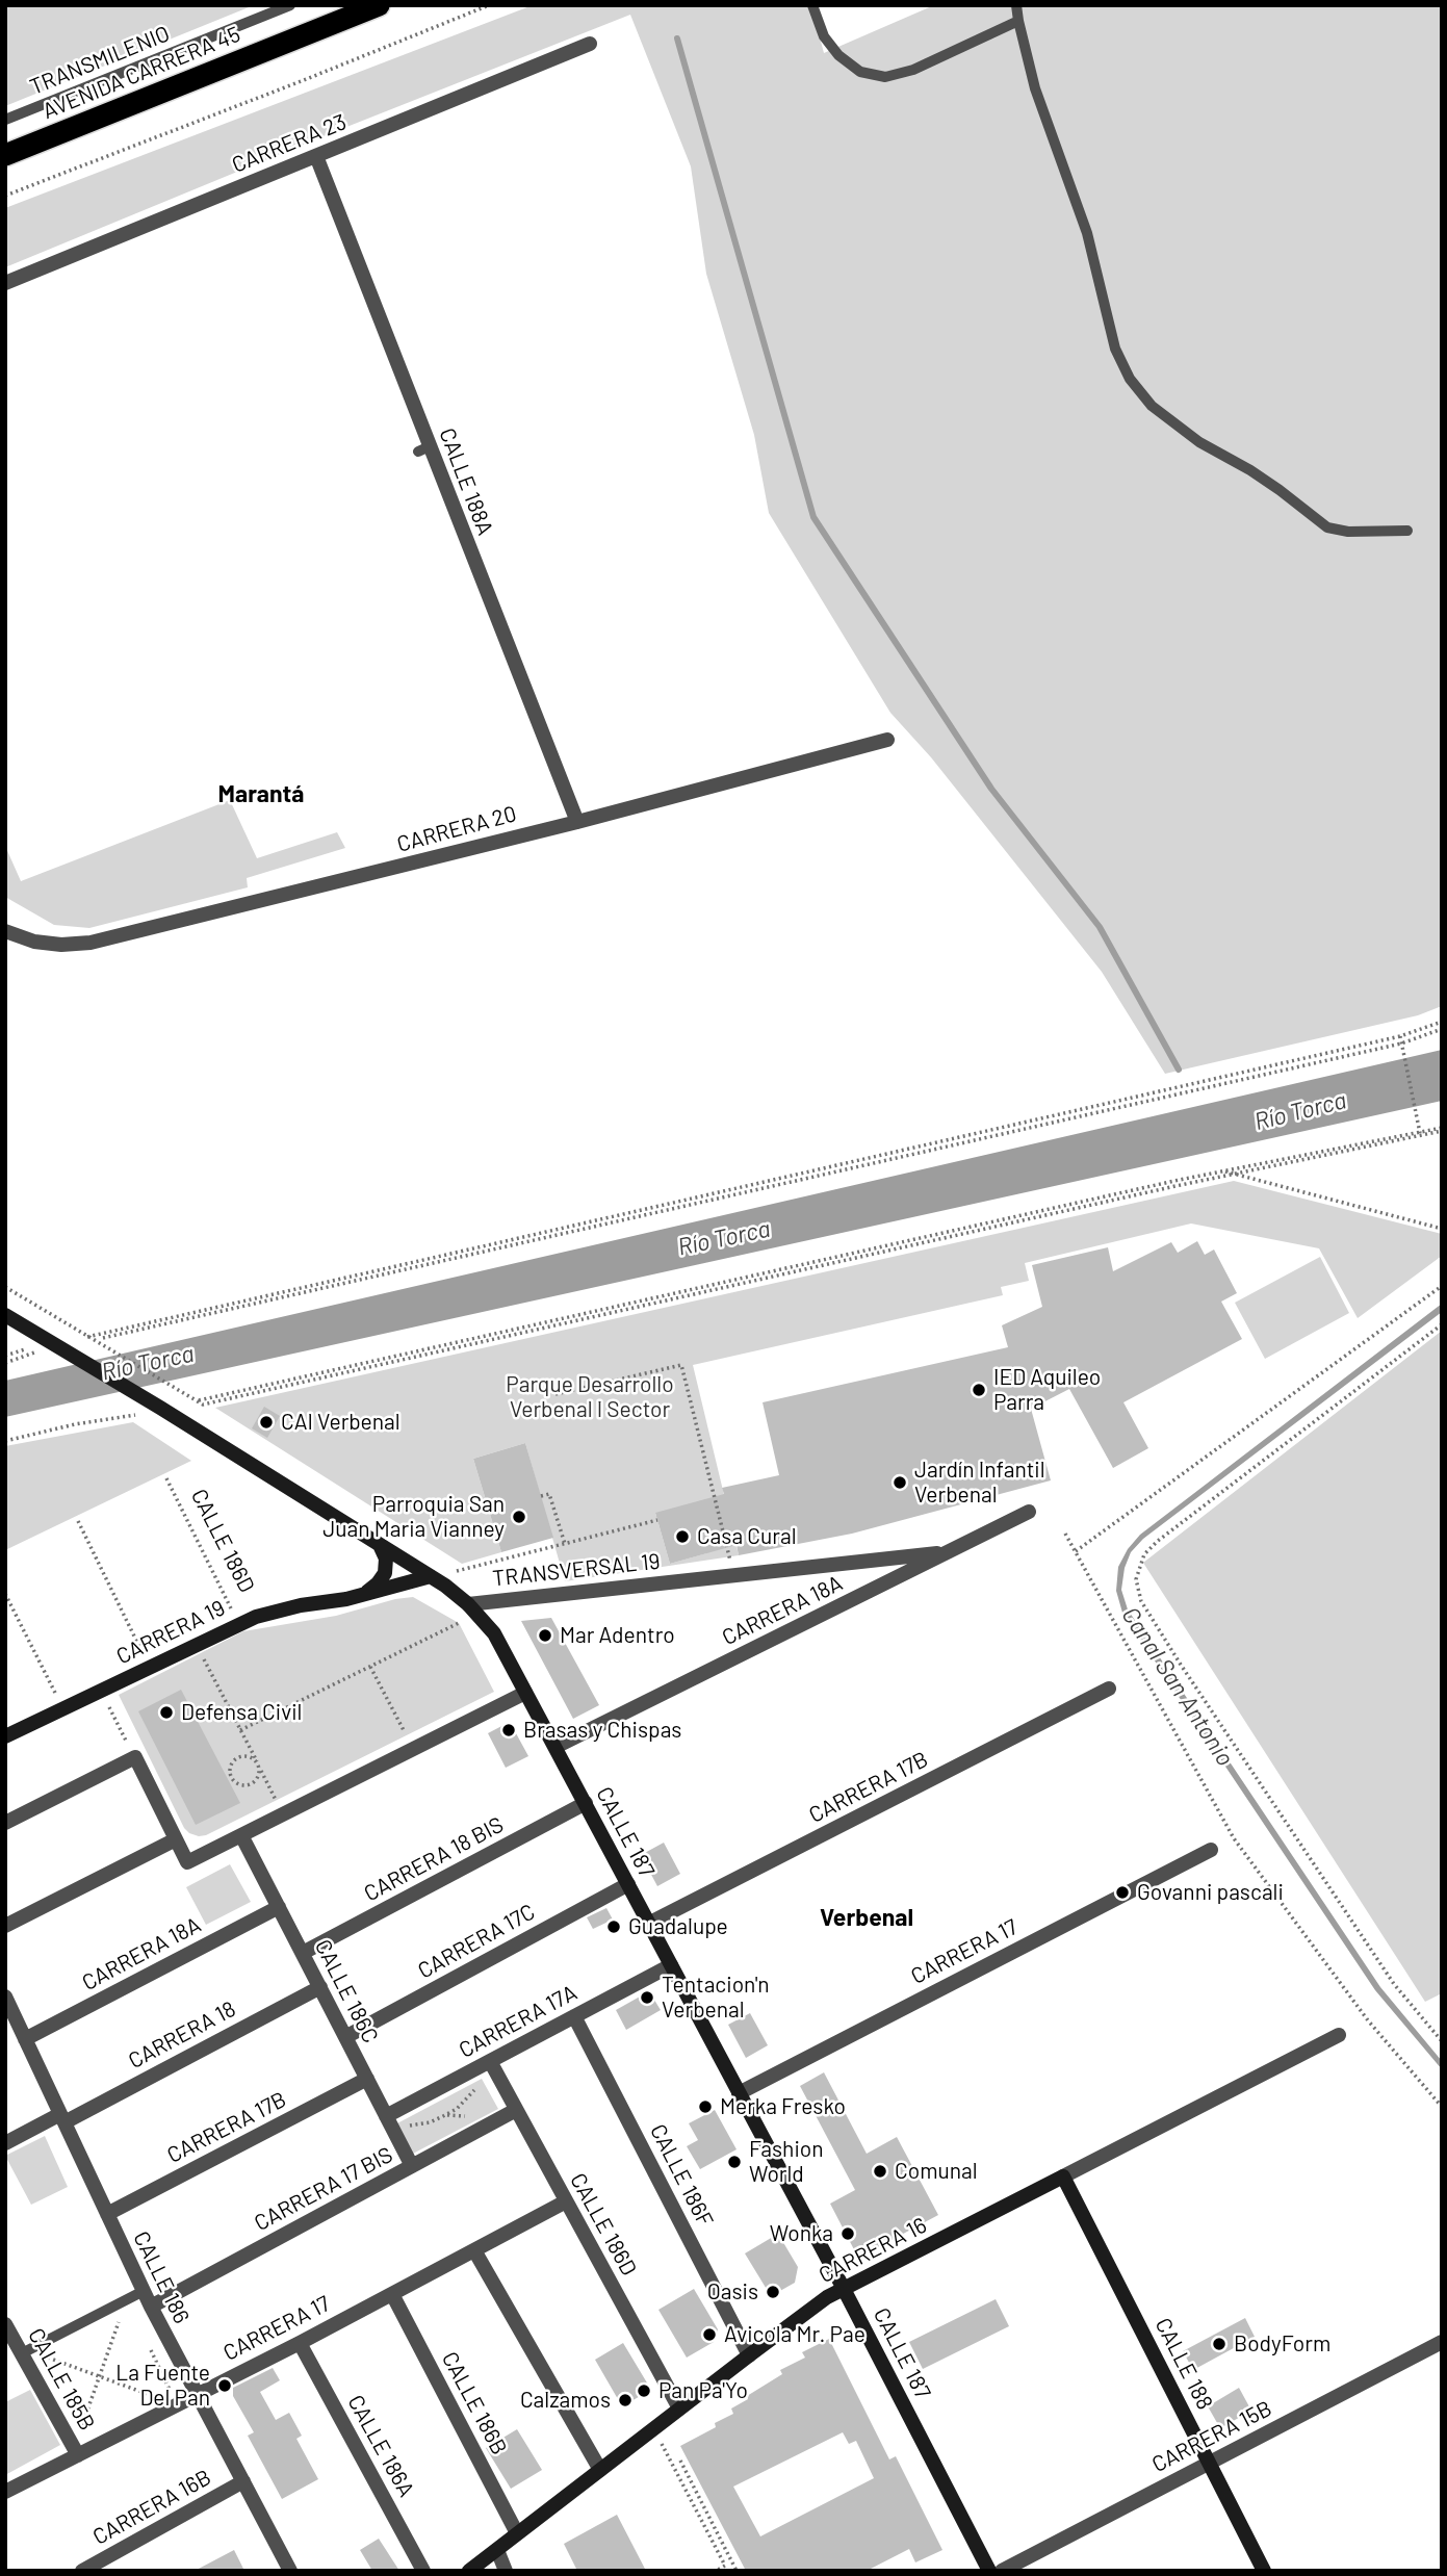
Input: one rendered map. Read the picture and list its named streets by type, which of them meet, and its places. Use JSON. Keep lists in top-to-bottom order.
{
  "streets": {
    "highway": ["AVENIDA CARRERA 45"],
    "street": [
      "CARRERA 23",
      "CALLE 188A",
      "CARRERA 20",
      "CALLE 186D",
      "TRANSVERSAL 19",
      "CARRERA 18A",
      "CARRERA 19",
      "CARRERA 17B",
      "CALLE 187",
      "CARRERA 18 BIS",
      "CARRERA 17C",
      "CARRERA 17",
      "CALLE 186C",
      "CARRERA 17A",
      "CARRERA 18",
      "CALLE 186F",
      "CARRERA 17 BIS",
      "CARRERA 16",
      "CALLE 186",
      "CALLE 188",
      "CALLE 185B",
      "CALLE 186B",
      "CARRERA 15B",
      "CALLE 186A",
      "CARRERA 16B"
    ],
    "lane": ["TRANSMILENIO"]
  },
  "crossings": [
    ["CARRERA 23", "CALLE 188A"],
    ["CALLE 188A", "CARRERA 20"],
    ["CALLE 186D", "CARRERA 19"],
    ["CALLE 186D", "CARRERA 17"],
    ["CALLE 186D", "CARRERA 17A"],
    ["CALLE 186D", "CARRERA 17 BIS"],
    ["CALLE 186D", "CARRERA 16"],
    ["TRANSVERSAL 19", "CARRERA 18A"],
    ["TRANSVERSAL 19", "CALLE 187"],
    ["CARRERA 18A", "CALLE 187"],
    ["CARRERA 18A", "CALLE 186C"],
    ["CARRERA 18A", "CALLE 186"],
    ["CARRERA 19", "CALLE 187"],
    ["CARRERA 17B", "CALLE 187"],
    ["CARRERA 17B", "CALLE 186C"],
    ["CARRERA 17B", "CALLE 186"],
    ["CALLE 187", "CARRERA 18 BIS"],
    ["CALLE 187", "CARRERA 17C"],
    ["CALLE 187", "CARRERA 17"],
    ["CALLE 187", "CARRERA 17A"],
    ["CALLE 187", "CARRERA 16"],
    ["CARRERA 18 BIS", "CALLE 186C"],
    ["CARRERA 17C", "CALLE 186C"],
    ["CARRERA 17", "CALLE 186"],
    ["CARRERA 17", "CALLE 185B"],
    ["CARRERA 17", "CALLE 186B"],
    ["CARRERA 17", "CALLE 186A"],
    ["CALLE 186C", "CARRERA 17A"],
    ["CALLE 186C", "CARRERA 18"],
    ["CALLE 186C", "CARRERA 17 BIS"],
    ["CARRERA 17A", "CALLE 186F"],
    ["CARRERA 18", "CALLE 186"],
    ["CALLE 186F", "CARRERA 16"],
    ["CARRERA 17 BIS", "CALLE 186"],
    ["CARRERA 16", "CALLE 188"],
    ["CARRERA 16", "CALLE 186B"],
    ["CALLE 186", "CARRERA 16B"],
    ["CALLE 188", "CARRERA 15B"]
  ],
  "districts": ["Marantá", "Verbenal"],
  "water": ["Río Torca", "Canal San Antonio"],
  "parks": ["Parque Desarrollo Verbenal I Sector"],
  "places": [
    "IED Aquileo Parra",
    "CAI Verbenal",
    "Jardín Infantil Verbenal",
    "Parroquia San Juan Maria Vianney",
    "Casa Cural",
    "Mar Adentro",
    "Defensa Civil",
    "Brasas y Chispas",
    "Govanni pascali",
    "Guadalupe",
    "Tentacion'n Verbenal",
    "Merka Fresko",
    "Fashion World",
    "Comunal",
    "Wonka",
    "Oasis",
    "Avicola Mr. Pae",
    "BodyForm",
    "La Fuente Del Pan",
    "Pan Pa'Yo",
    "Calzamos"
  ]
}
